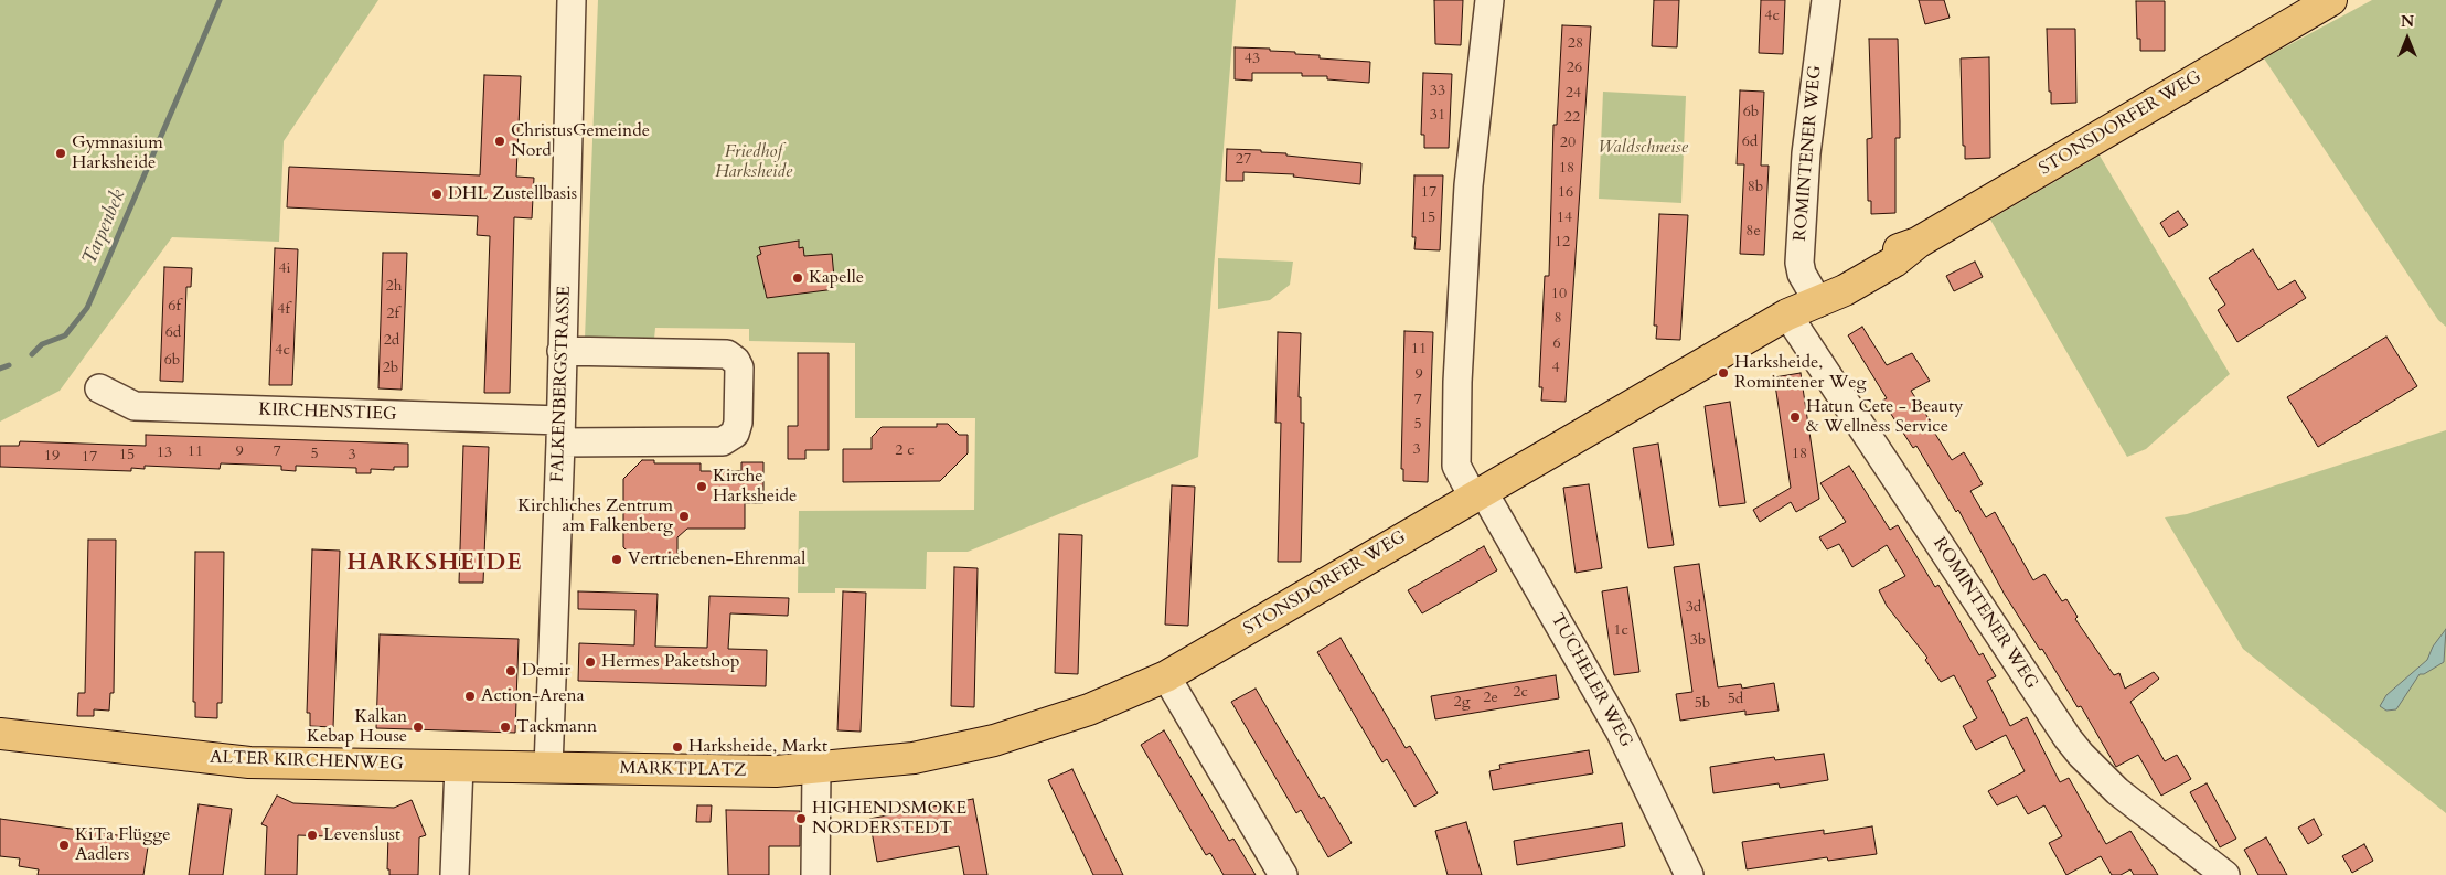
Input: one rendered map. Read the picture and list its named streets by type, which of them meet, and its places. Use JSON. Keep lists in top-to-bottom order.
{
  "streets": {
    "main road": ["STONSDORFER WEG", "ALTER KIRCHENWEG", "MARKTPLATZ"],
    "street": [
      "ROMINTENER WEG",
      "FALKENBERGSTRASSE",
      "KIRCHENSTIEG",
      "TUCHELER WEG"
    ]
  },
  "crossings": [
    ["STONSDORFER WEG", "ROMINTENER WEG"],
    ["STONSDORFER WEG", "TUCHELER WEG"],
    ["STONSDORFER WEG", "MARKTPLATZ"],
    ["FALKENBERGSTRASSE", "KIRCHENSTIEG"],
    ["FALKENBERGSTRASSE", "ALTER KIRCHENWEG"],
    ["FALKENBERGSTRASSE", "MARKTPLATZ"],
    ["ALTER KIRCHENWEG", "MARKTPLATZ"]
  ],
  "districts": ["HARKSHEIDE"],
  "water": ["Tarpenbek"],
  "parks": ["Waldschneise", "Friedhof Harksheide"],
  "places": [
    "ChristusGemeinde Nord",
    "Gymnasium Harksheide",
    "DHL Zustellbasis",
    "Kapelle",
    "Harksheide, Romintener Weg",
    "Hatun Cete - Beauty & Wellness Service",
    "Kirche Harksheide",
    "Kirchliches Zentrum am Falkenberg",
    "Vertriebenen-Ehrenmal",
    "Hermes Paketshop",
    "Demir",
    "Action-Arena",
    "Kalkan Kebap House",
    "Tackmann",
    "Harksheide, Markt",
    "HIGHENDSMOKE NORDERSTEDT",
    "Levenslust",
    "KiTa Flügge Aadlers"
  ],
  "house_numbers": [
    "4c",
    "28",
    "43",
    "26",
    "33",
    "24",
    "6b",
    "31",
    "22",
    "6d",
    "20",
    "27",
    "18",
    "8b",
    "17",
    "16",
    "15",
    "14",
    "8e",
    "12",
    "4i",
    "2h",
    "10",
    "6f",
    "4f",
    "2f",
    "8",
    "6d",
    "2d",
    "6",
    "11",
    "4c",
    "6b",
    "2b",
    "4",
    "9",
    "7",
    "5",
    "3",
    "2 c",
    "11",
    "9",
    "7",
    "13",
    "5",
    "18",
    "15",
    "3",
    "19",
    "17",
    "3d",
    "1c",
    "3b",
    "2c",
    "2e",
    "5d",
    "2g",
    "5b"
  ],
  "north": "top"
}
